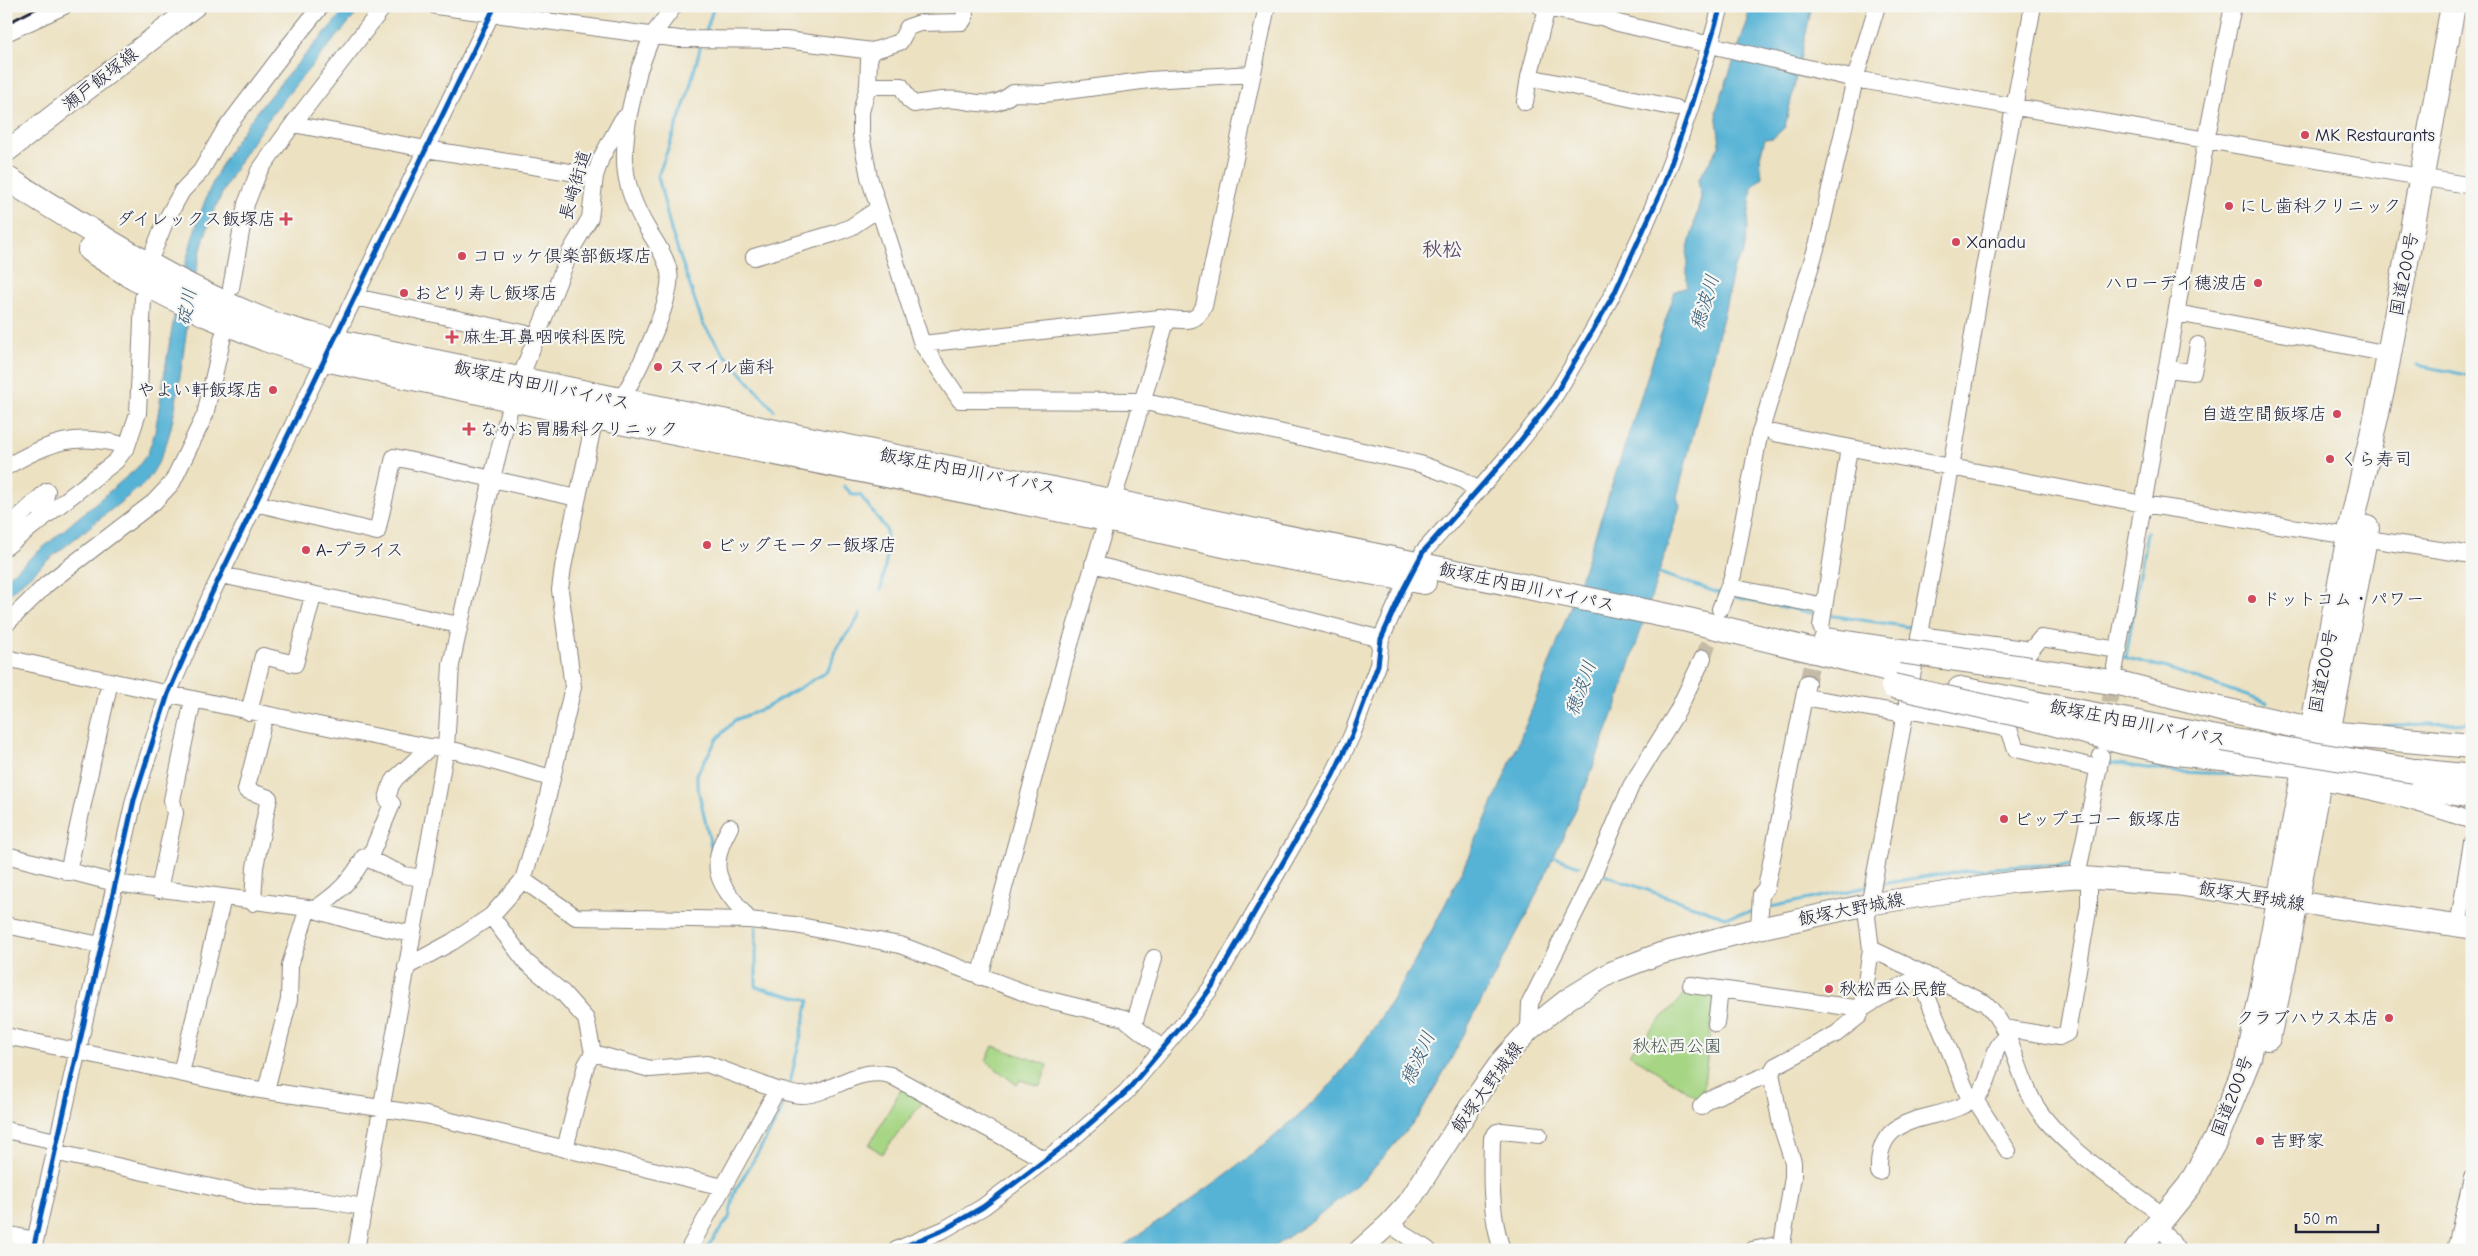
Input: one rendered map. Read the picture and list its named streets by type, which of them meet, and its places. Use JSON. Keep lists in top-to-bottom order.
{
  "streets": {
    "highway": ["国道200号", "飯塚庄内田川バイパス"],
    "main road": ["瀬戸飯塚線", "飯塚大野城線"],
    "street": ["長崎街道"]
  },
  "crossings": [
    ["長崎街道", "飯塚庄内田川バイパス"],
    ["国道200号", "飯塚庄内田川バイパス"],
    ["国道200号", "飯塚大野城線"]
  ],
  "districts": ["秋松"],
  "water": ["穂波川", "碇川"],
  "parks": ["秋松西公園"],
  "places": {
    "other": [
      "MK Restaurants",
      "にし歯科クリニック",
      "Xanadu",
      "コロッケ倶楽部飯塚店",
      "ハローデイ穂波店",
      "おどり寿し飯塚店",
      "スマイル歯科",
      "やよい軒飯塚店",
      "自遊空間飯塚店",
      "くら寿司",
      "ビッグモーター飯塚店",
      "A-プライス",
      "ドットコム・パワー",
      "ビップエコー 飯塚店",
      "秋松西公民館",
      "クラブハウス本店",
      "吉野家"
    ],
    "health": ["ダイレックス飯塚店", "麻生耳鼻咽喉科医院", "なかお胃腸科クリニック"]
  },
  "scale_bar": "50 m"
}
